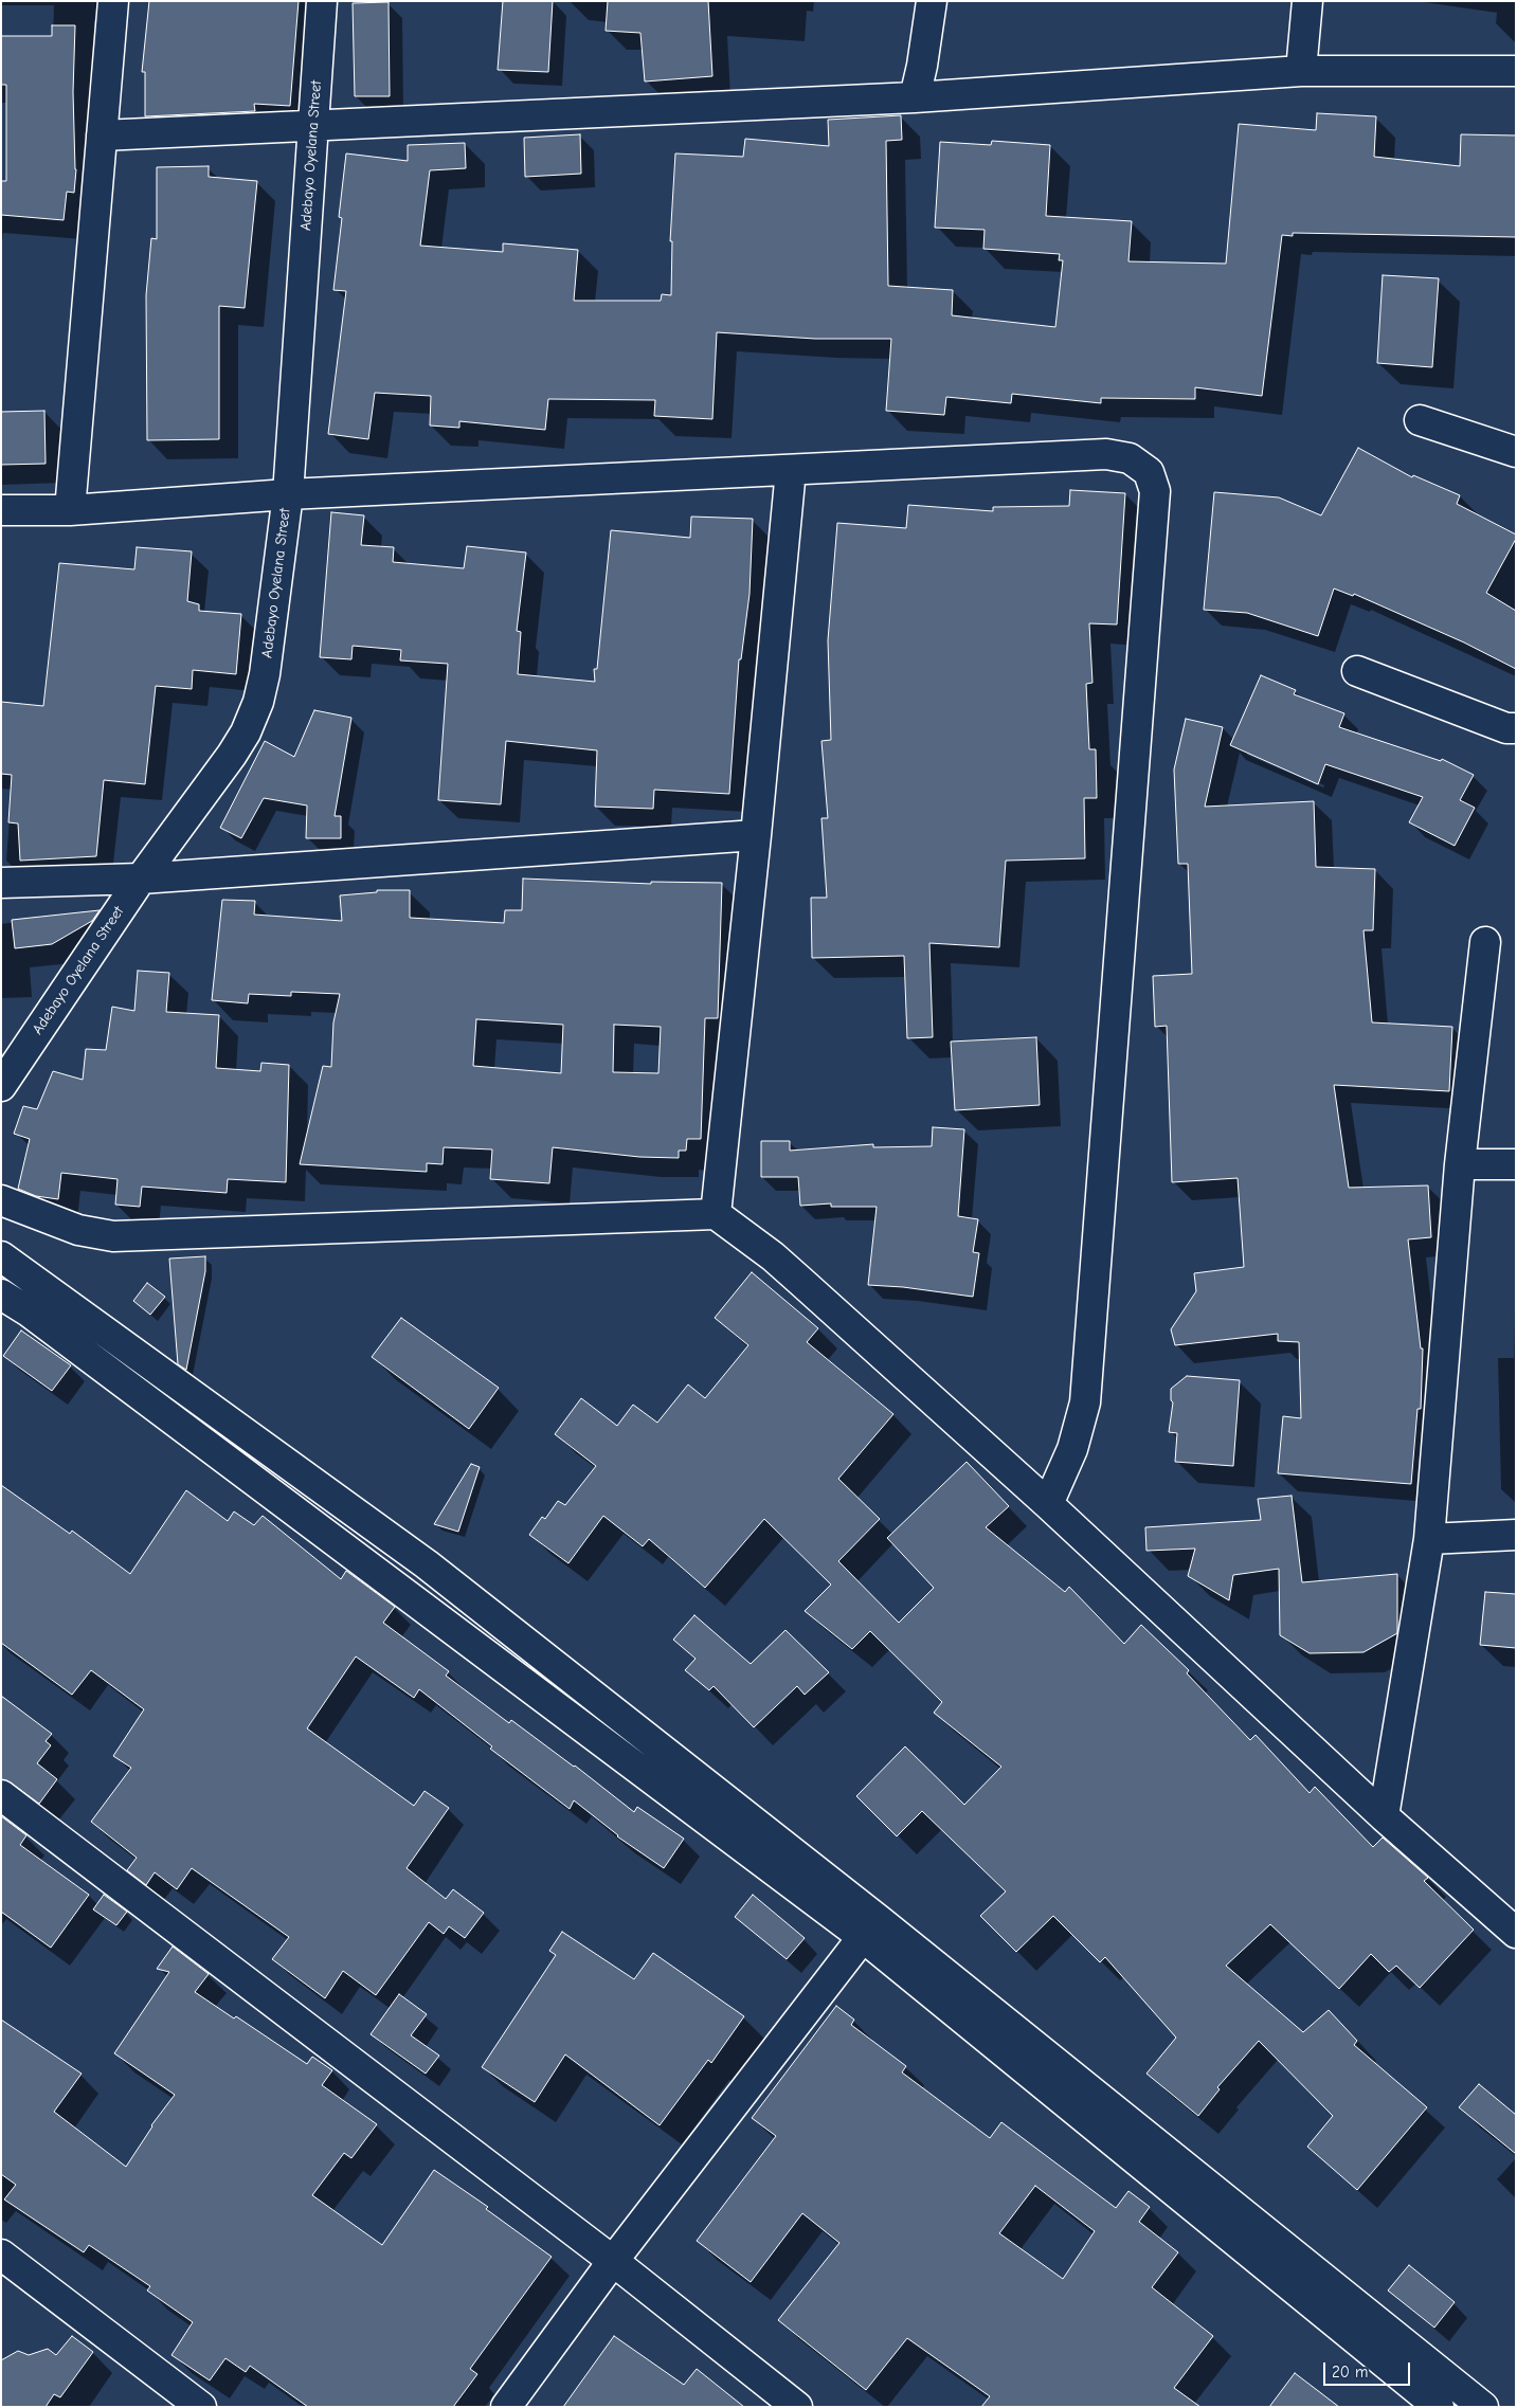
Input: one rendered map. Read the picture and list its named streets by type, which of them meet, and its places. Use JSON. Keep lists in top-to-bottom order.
{
  "streets": {
    "street": ["Adebayo Oyelana Street"]
  },
  "scale_bar": "20 m"
}
